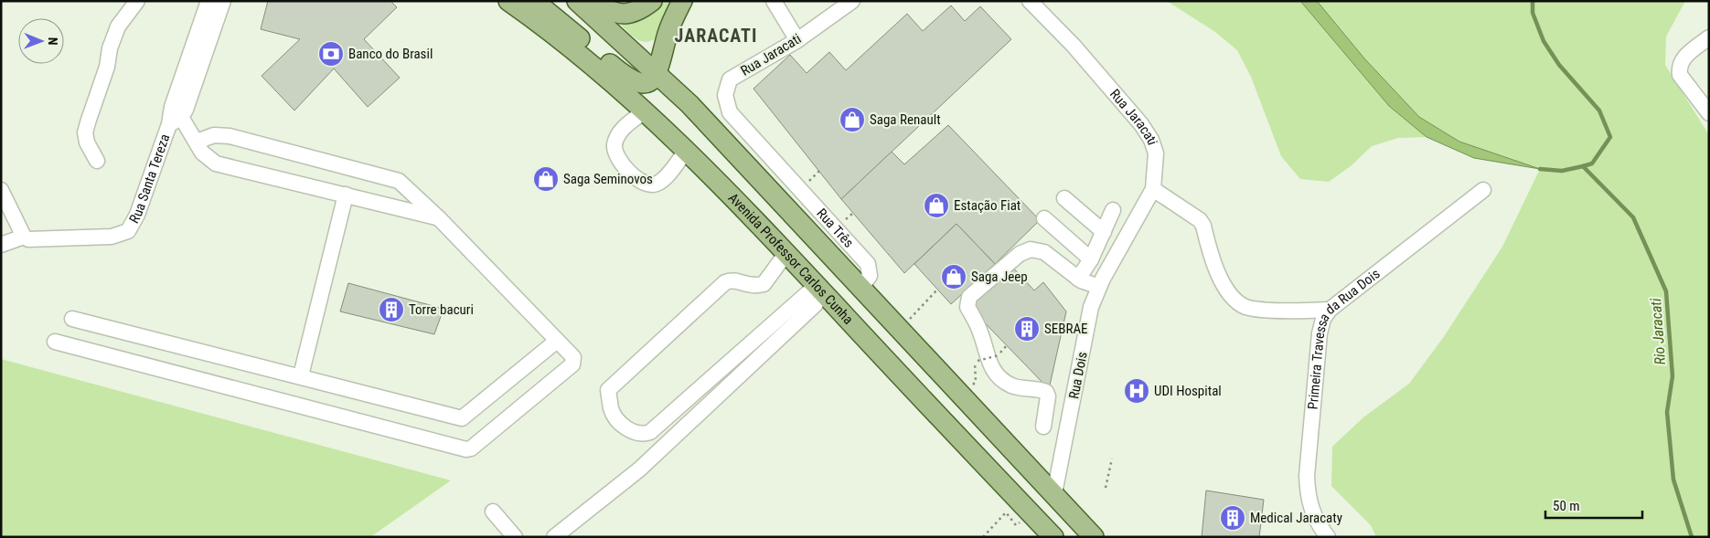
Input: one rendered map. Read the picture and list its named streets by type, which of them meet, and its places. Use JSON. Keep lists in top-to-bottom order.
{
  "streets": {
    "main road": ["Avenida Professor Carlos Cunha"],
    "street": [
      "Rua Jaracati",
      "Rua Santa Tereza",
      "Rua Três",
      "Primeira Travessa da Rua Dois",
      "Rua Dois"
    ]
  },
  "crossings": [
    ["Rua Jaracati", "Rua Três"],
    ["Rua Jaracati", "Rua Dois"]
  ],
  "districts": ["JARACATI"],
  "water": ["Rio Jaracati"],
  "places": {
    "bank": ["Banco do Brasil"],
    "shop": [
      "Saga Renault",
      "Saga Seminovos",
      "Estação Fiat",
      "Saga Jeep"
    ],
    "building": ["Torre bacuri", "SEBRAE", "Medical Jaracaty"],
    "hospital": ["UDI Hospital"]
  },
  "scale_bar": "50 m",
  "north": "right"
}
